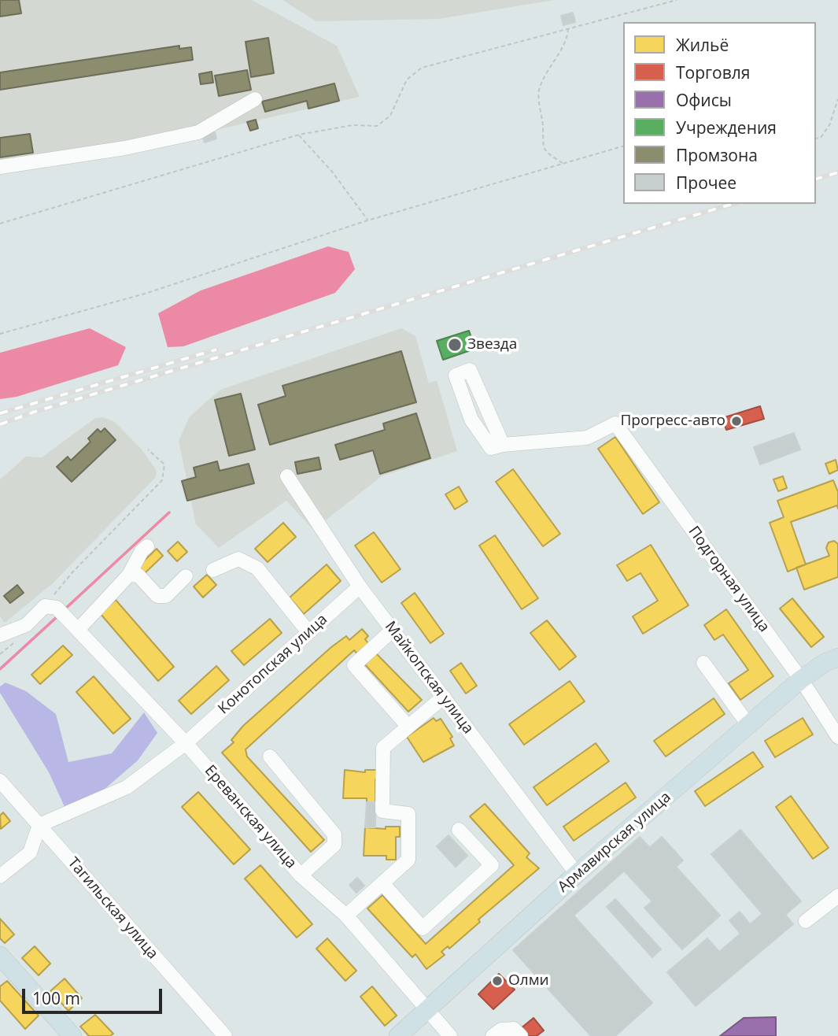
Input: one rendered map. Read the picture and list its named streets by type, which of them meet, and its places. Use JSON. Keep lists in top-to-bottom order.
{
  "streets": {
    "main road": ["Армавирская улица"],
    "street": [
      "Подгорная улица",
      "Конотопская улица",
      "Майкопская улица",
      "Ереванская улица",
      "Тагильская улица"
    ]
  },
  "crossings": [
    ["Подгорная улица", "Армавирская улица"],
    ["Конотопская улица", "Майкопская улица"],
    ["Конотопская улица", "Ереванская улица"],
    ["Конотопская улица", "Тагильская улица"],
    ["Майкопская улица", "Армавирская улица"],
    ["Ереванская улица", "Армавирская улица"]
  ],
  "places": ["Звезда", "Прогресс-авто", "Олми"],
  "legend": [
    "Жильё",
    "Торговля",
    "Офисы",
    "Учреждения",
    "Промзона",
    "Прочее"
  ],
  "scale_bar": "100 m"
}
